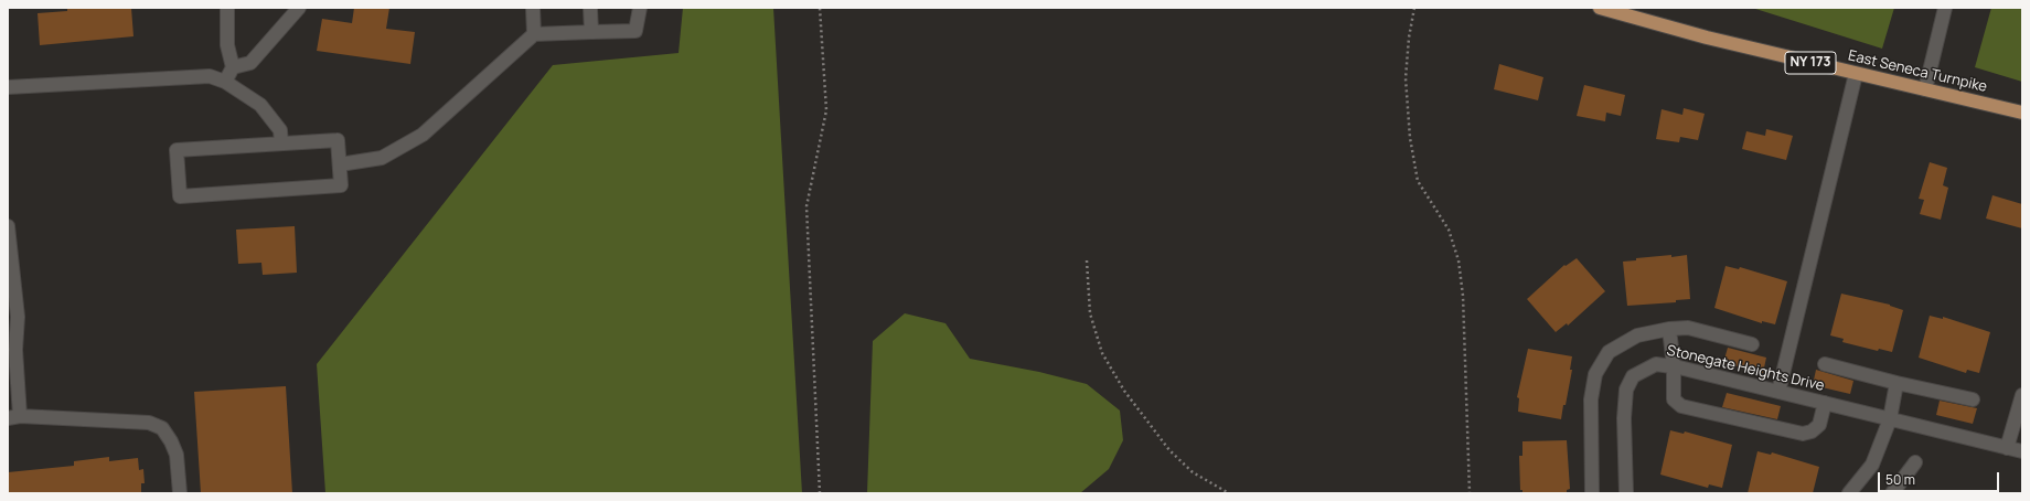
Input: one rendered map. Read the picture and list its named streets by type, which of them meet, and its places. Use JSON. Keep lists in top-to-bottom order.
{
  "streets": {
    "main road": ["NY 173", "East Seneca Turnpike"],
    "street": ["Stonegate Heights Drive"]
  },
  "scale_bar": "50 m"
}
